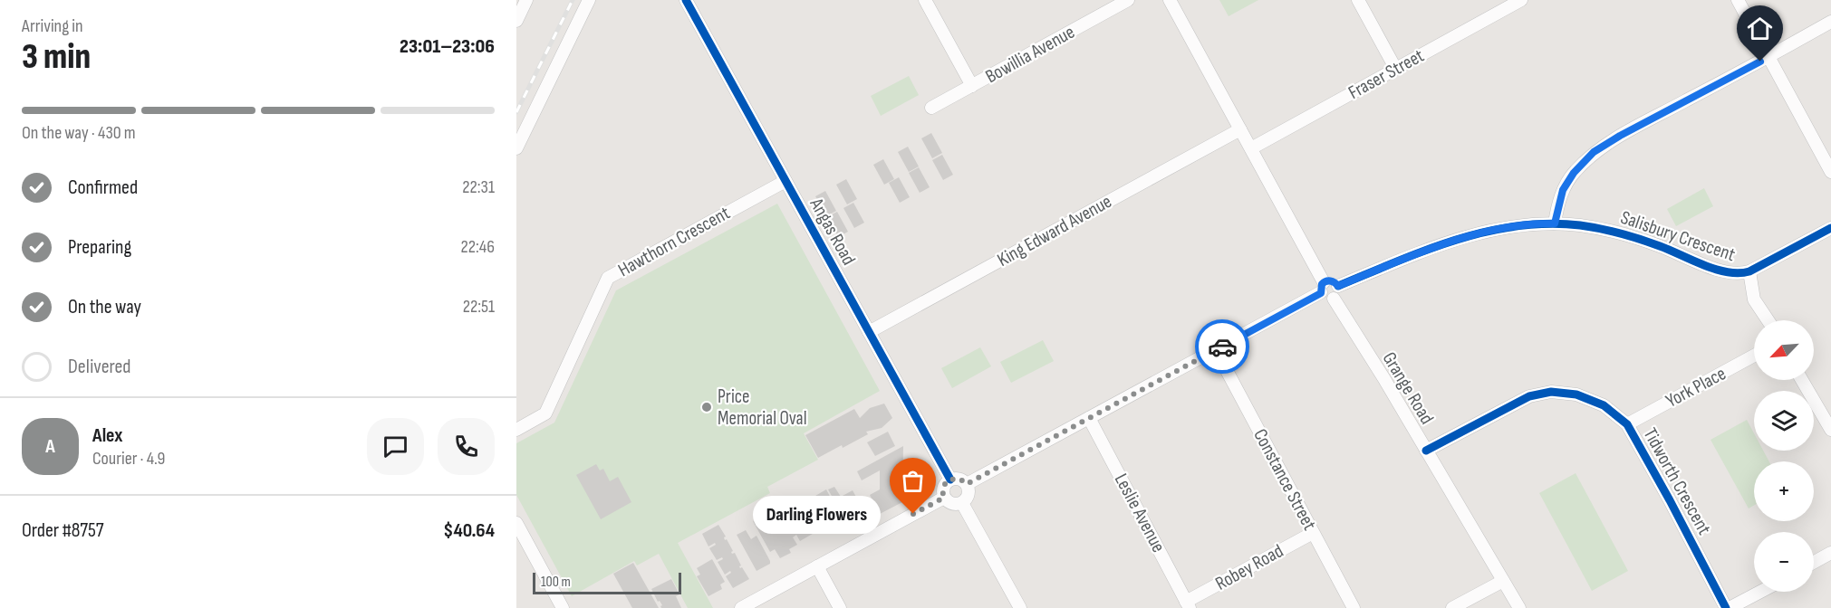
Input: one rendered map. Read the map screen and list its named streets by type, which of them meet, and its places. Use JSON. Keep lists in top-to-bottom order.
{
  "streets": {
    "street": [
      "Bowillia Avenue",
      "Fraser Street",
      "King Edward Avenue",
      "Angas Road",
      "Salisbury Crescent",
      "Hawthorn Crescent",
      "York Place",
      "Grange Road",
      "Constance Street",
      "Tidworth Crescent",
      "Leslie Avenue",
      "Robey Road"
    ]
  },
  "crossings": [
    ["King Edward Avenue", "Angas Road"],
    ["Angas Road", "Hawthorn Crescent"],
    ["Salisbury Crescent", "Grange Road"],
    ["York Place", "Tidworth Crescent"],
    ["Grange Road", "Tidworth Crescent"],
    ["Constance Street", "Robey Road"],
    ["Leslie Avenue", "Robey Road"]
  ],
  "places": ["Price Memorial Oval", "Darling Flowers"],
  "scale_bar": "100 m",
  "north": "bottom left",
  "page": {
    "heading": ["3 min", "Arriving in", "23:01–23:06"],
    "panel": [
      "Alex",
      "Courier · 4.9",
      "Order #8757",
      "$40.64"
    ],
    "bar": "On the way · 430 m",
    "list": [
      ["Confirmed", "22:31"],
      ["Preparing", "22:46"],
      ["On the way", "22:51"],
      "Delivered"
    ],
    "map_buttons": ["+", "−"],
    "round": "A",
    "bubble": "Darling Flowers",
    "scale": "100 m"
  }
}
